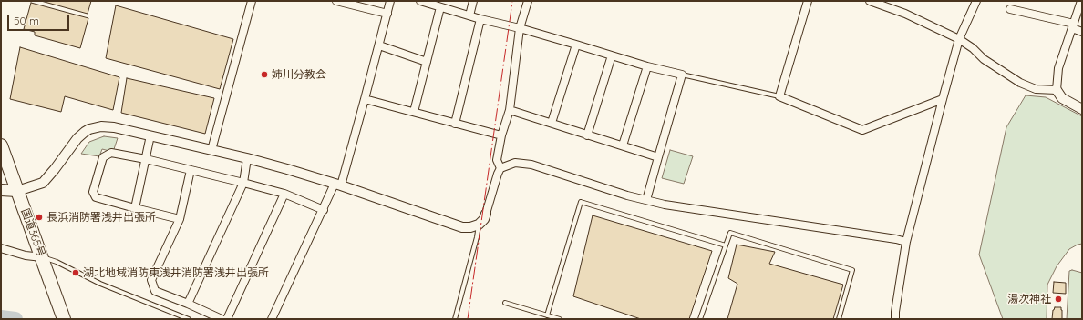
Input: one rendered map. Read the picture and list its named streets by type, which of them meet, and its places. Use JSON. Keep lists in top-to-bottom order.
{
  "streets": {
    "highway": ["国道365号"]
  },
  "places": [
    "姉川分教会",
    "長浜消防署浅井出張所",
    "湖北地域消防東浅井消防署浅井出張所",
    "湯次神社"
  ],
  "scale_bar": "50 m"
}
